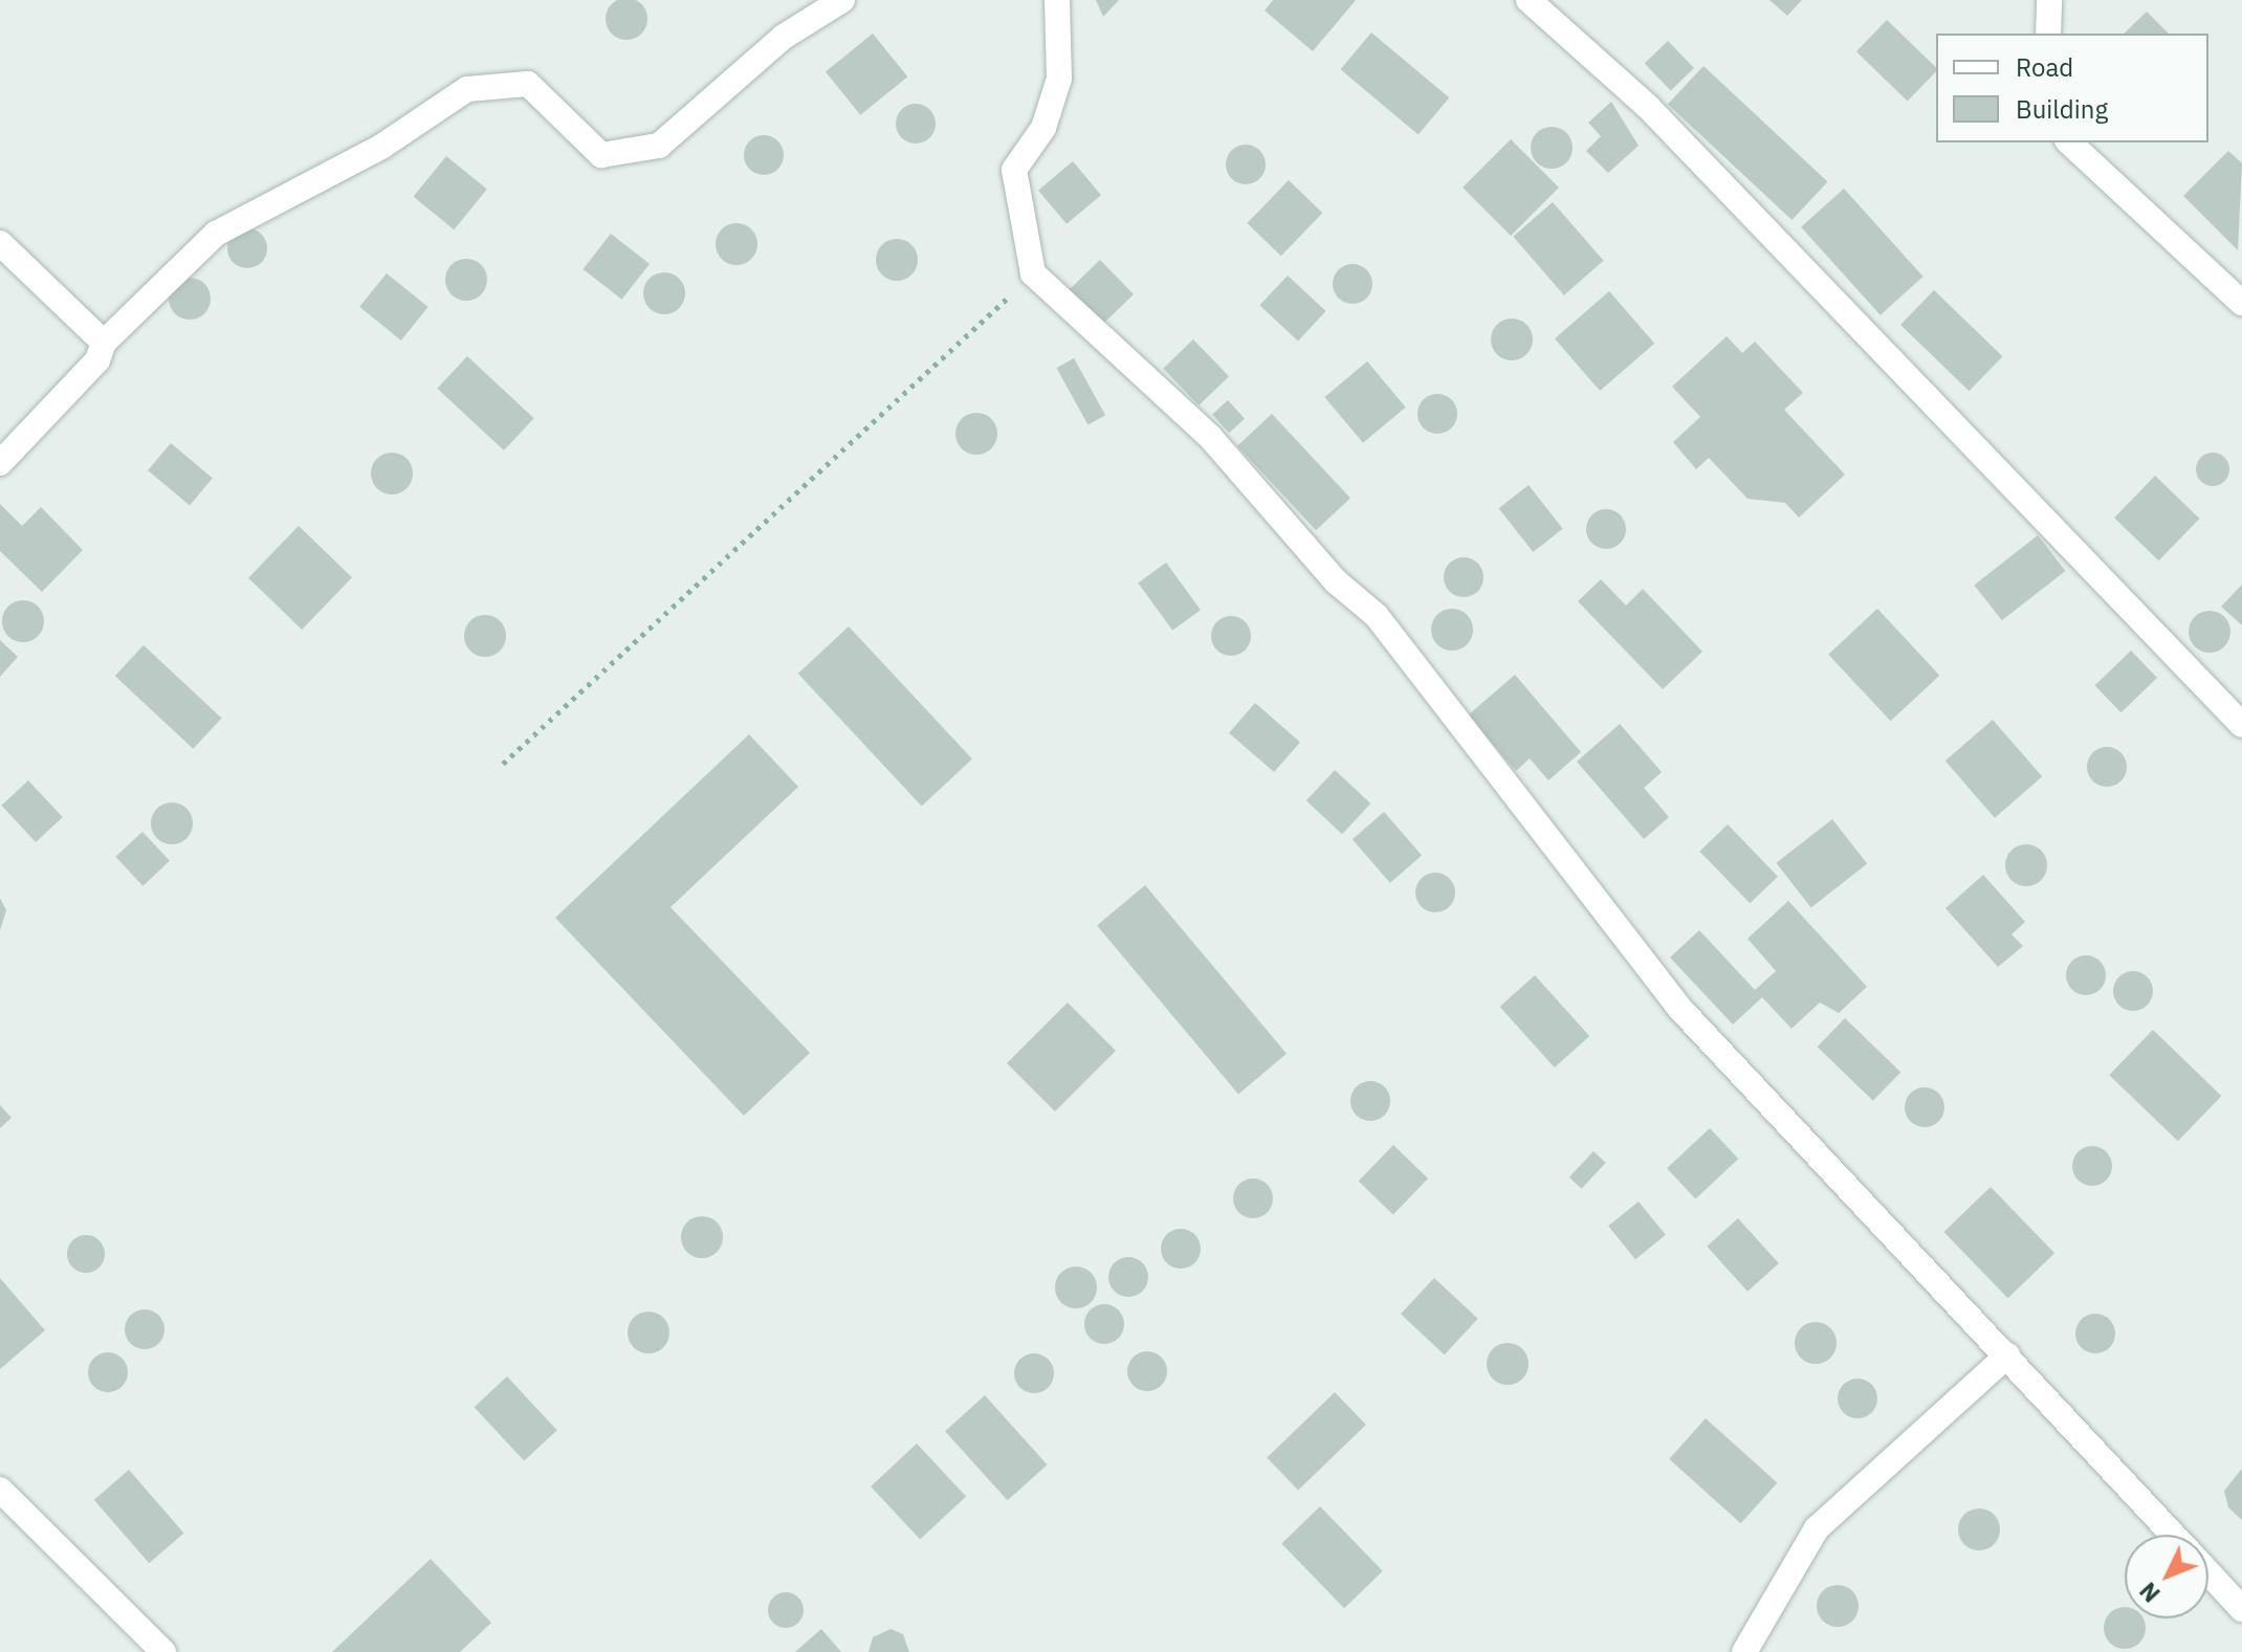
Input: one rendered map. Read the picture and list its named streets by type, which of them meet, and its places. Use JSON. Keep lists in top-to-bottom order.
{
  "legend": ["Road", "Building"],
  "north": "bottom left"
}
